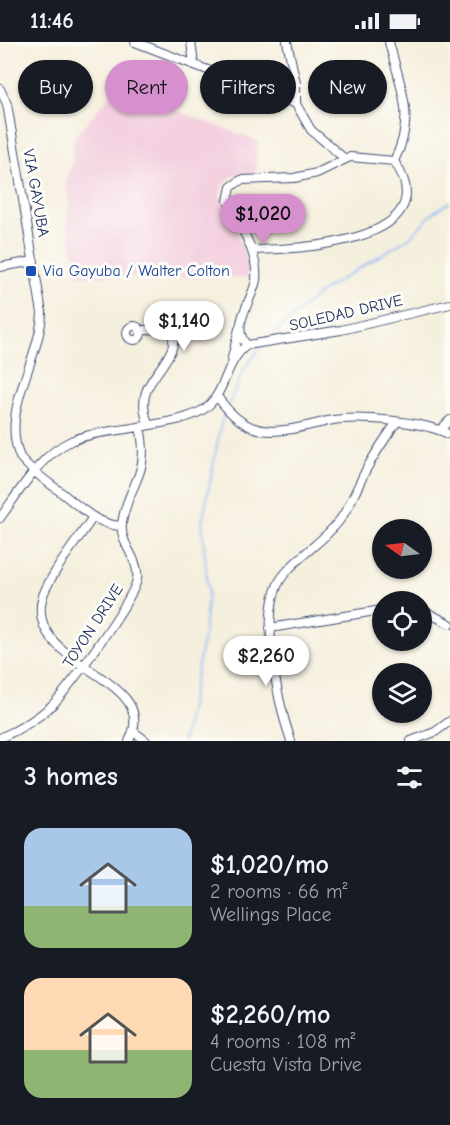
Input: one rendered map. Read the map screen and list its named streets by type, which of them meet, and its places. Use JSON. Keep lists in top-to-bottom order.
{
  "streets": {
    "street": ["VIA GAYUBA", "SOLEDAD DRIVE", "TOYON DRIVE"]
  },
  "crossings": [
    ["VIA GAYUBA", "TOYON DRIVE"]
  ],
  "places": {
    "transit": ["Via Gayuba / Walter Colton"]
  },
  "north": "left",
  "page": {
    "status": "11:46",
    "chip": [
      "Buy",
      "Rent",
      "Filters",
      "New"
    ],
    "price": ["$1,020", "$1,140", "$2,260"],
    "heading": "3 homes",
    "list": [
      {
        "name": "$1,020/mo",
        "note": "2 rooms · 66 m² · Wellings Place"
      },
      {
        "name": "$2,260/mo",
        "note": "4 rooms · 108 m² · Cuesta Vista Drive"
      }
    ]
  }
}
